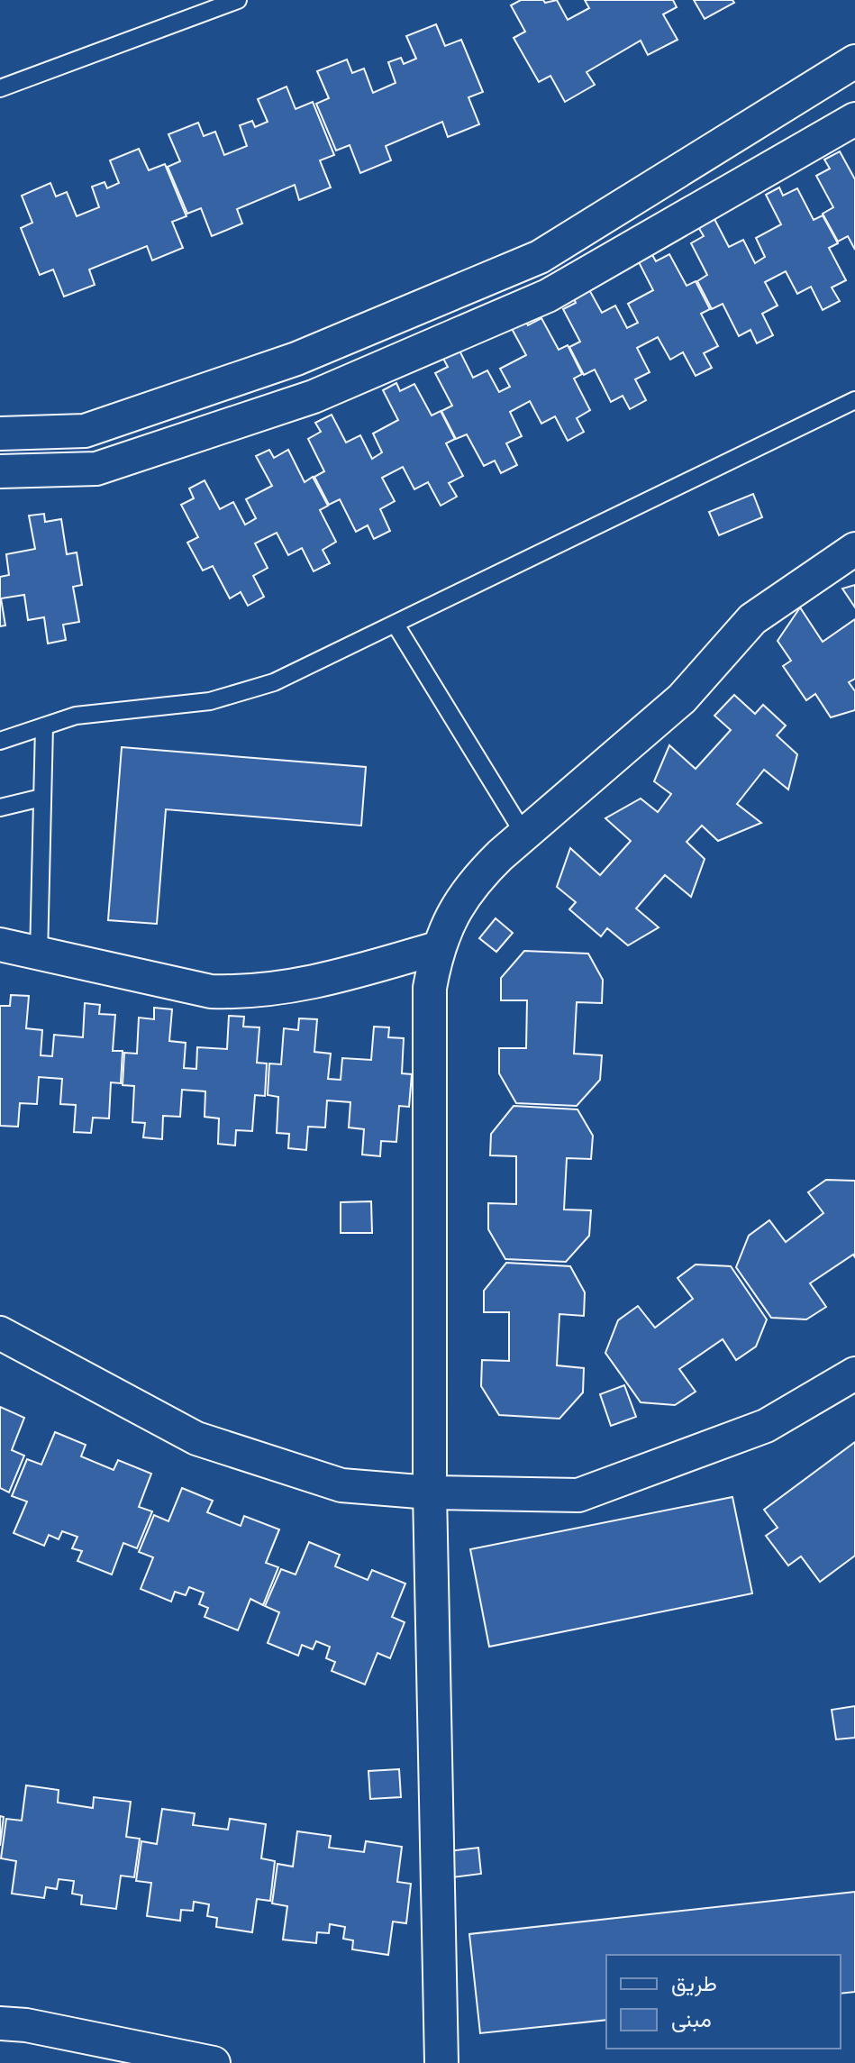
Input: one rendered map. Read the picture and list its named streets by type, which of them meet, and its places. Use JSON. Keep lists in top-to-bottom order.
{
  "legend": ["طريق", "مبنى"]
}
